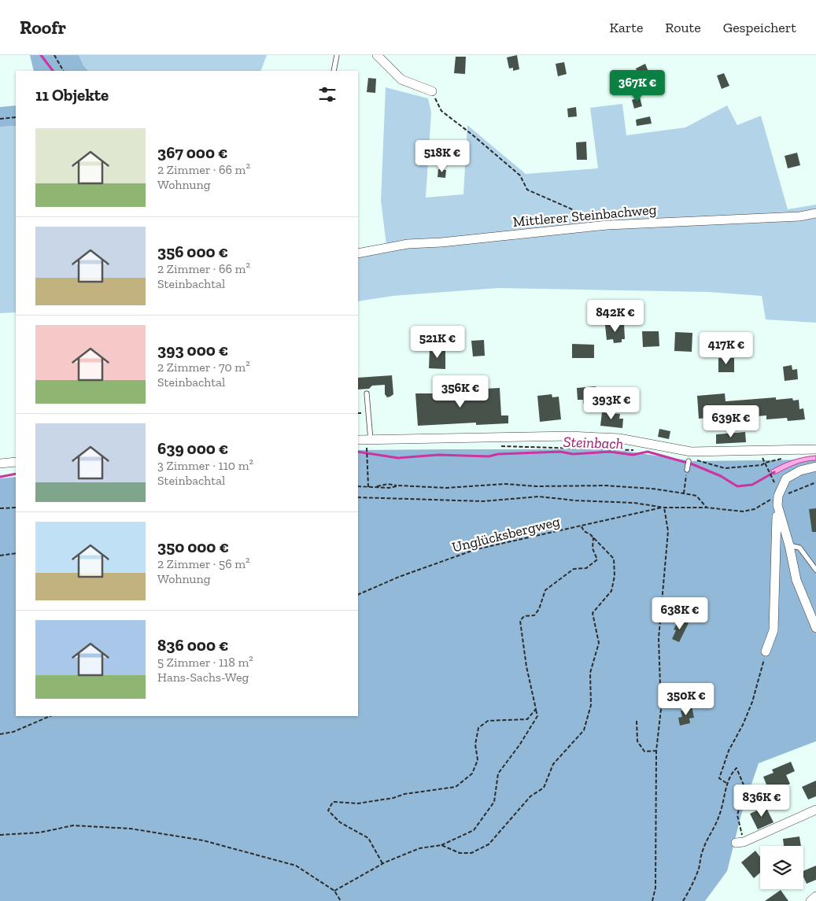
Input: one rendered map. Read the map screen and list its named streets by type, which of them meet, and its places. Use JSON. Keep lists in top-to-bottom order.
{
  "streets": {
    "street": ["Mittlerer Steinbachweg"],
    "path": ["Unglücksbergweg"]
  },
  "water": ["Steinbach"],
  "page": {
    "header": "Roofr",
    "nav": ["Karte", "Route", "Gespeichert"],
    "price": [
      "367K €",
      "518K €",
      "842K €",
      "521K €",
      "417K €",
      "356K €",
      "393K €",
      "639K €",
      "638K €",
      "350K €",
      "836K €"
    ],
    "heading": "11 Objekte",
    "list": [
      {
        "name": "367 000 €",
        "note": "2 Zimmer · 66 m² · Wohnung"
      },
      {
        "name": "356 000 €",
        "note": "2 Zimmer · 66 m² · Steinbachtal"
      },
      {
        "name": "393 000 €",
        "note": "2 Zimmer · 70 m² · Steinbachtal"
      },
      {
        "name": "639 000 €",
        "note": "3 Zimmer · 110 m² · Steinbachtal"
      },
      {
        "name": "350 000 €",
        "note": "2 Zimmer · 56 m² · Wohnung"
      },
      {
        "name": "836 000 €",
        "note": "5 Zimmer · 118 m² · Hans-Sachs-Weg"
      }
    ]
  }
}
